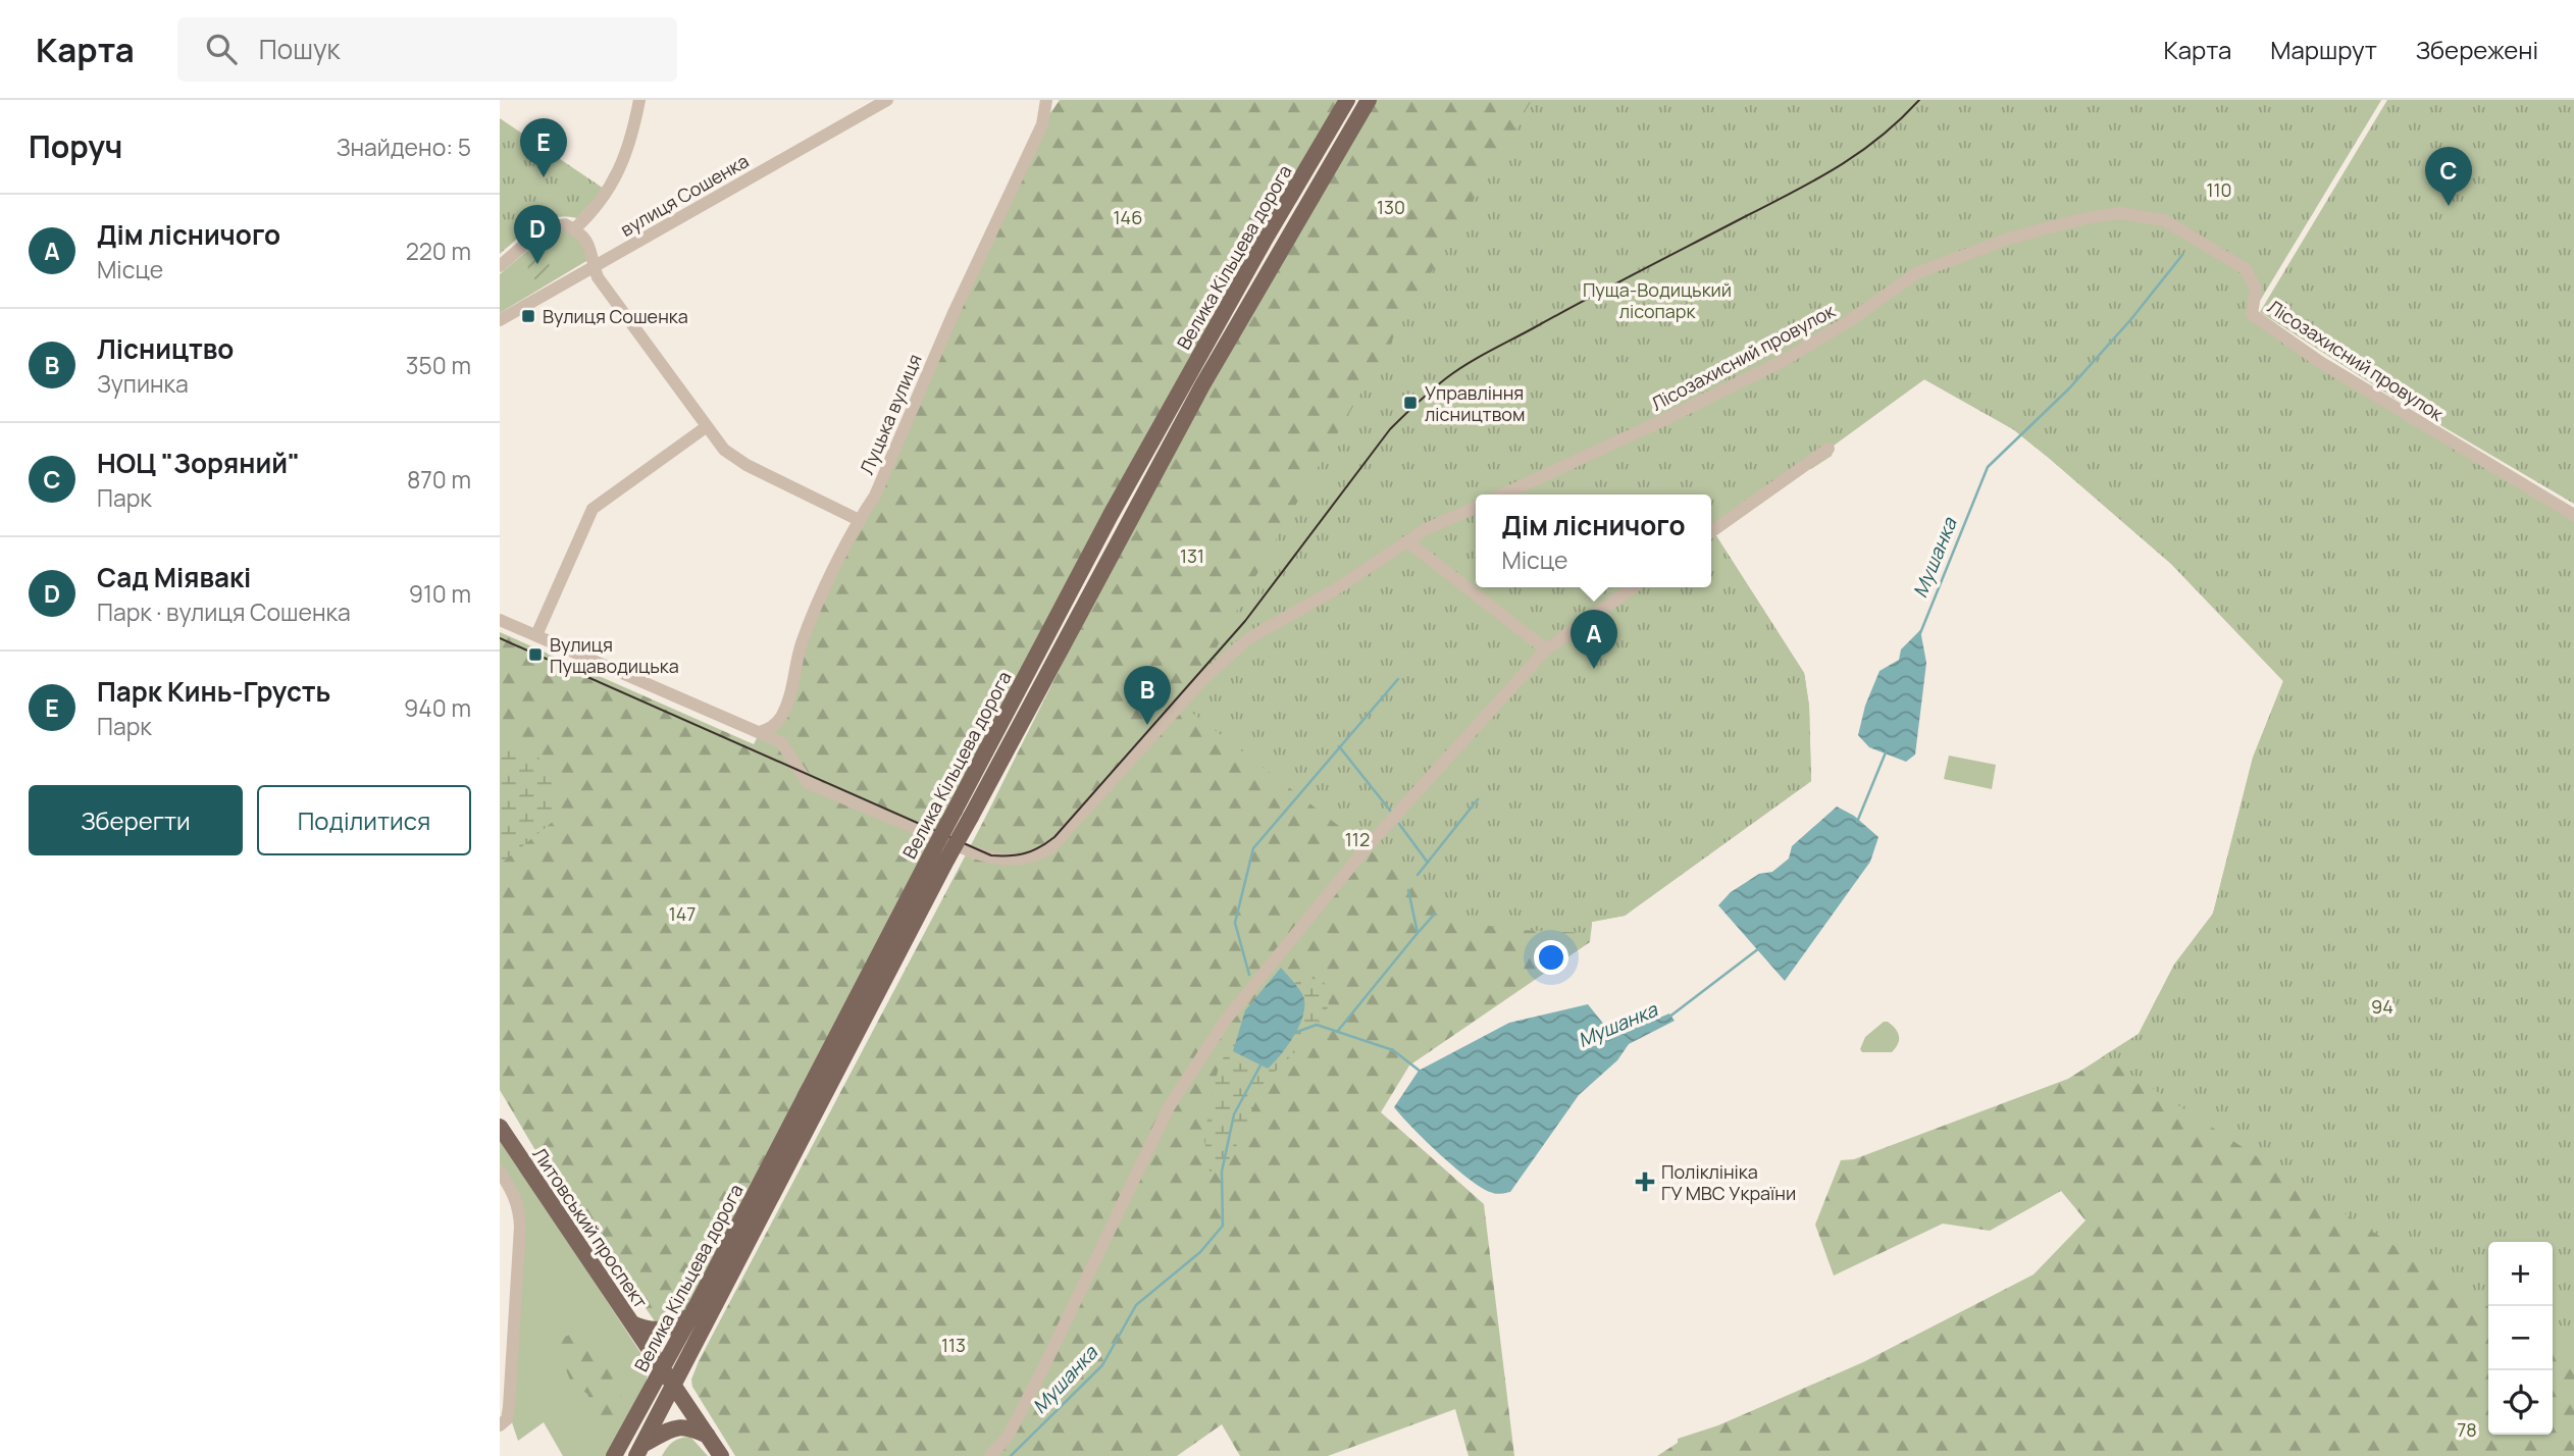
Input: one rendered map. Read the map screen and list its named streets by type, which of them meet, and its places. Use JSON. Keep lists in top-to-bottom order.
{
  "streets": {
    "main road": ["Велика Кільцева дорога", "Литовський проспект"],
    "street": ["вулиця Сошенка", "Лісозахисний провулок", "Луцька вулиця"]
  },
  "crossings": [
    ["Велика Кільцева дорога", "Литовський проспект"]
  ],
  "water": ["Мушанка"],
  "parks": [
    "110",
    "130",
    "146",
    "Пуща-Водицький лісопарк",
    "131",
    "112",
    "147",
    "94",
    "113",
    "78"
  ],
  "places": {
    "transit": ["Вулиця Сошенка", "Управління лісництвом", "Вулиця Пущаводицька"],
    "health": ["Поліклініка ГУ МВС України"]
  },
  "page": {
    "header": "Карта",
    "search": "Пошук",
    "nav": ["Карта", "Маршрут", "Збережені"],
    "heading": ["Поруч", "Знайдено: 5"],
    "pins": [
      "E",
      "C",
      "D",
      "A",
      "B"
    ],
    "list": [
      {
        "mark": "A",
        "name": "Дім лісничого",
        "note": "Місце",
        "value": "220 m"
      },
      {
        "mark": "B",
        "name": "Лісництво",
        "note": "Зупинка",
        "value": "350 m"
      },
      {
        "mark": "C",
        "name": "НОЦ \"Зоряний\"",
        "note": "Парк",
        "value": "870 m"
      },
      {
        "mark": "D",
        "name": "Сад Міявакі",
        "note": "Парк · вулиця Сошенка",
        "value": "910 m"
      },
      {
        "mark": "E",
        "name": "Парк Кинь-Грусть",
        "note": "Парк",
        "value": "940 m"
      }
    ],
    "popup": ["Дім лісничого", "Місце"],
    "buttons": ["Зберегти", "Поділитися"],
    "map_buttons": ["+", "−"]
  }
}
